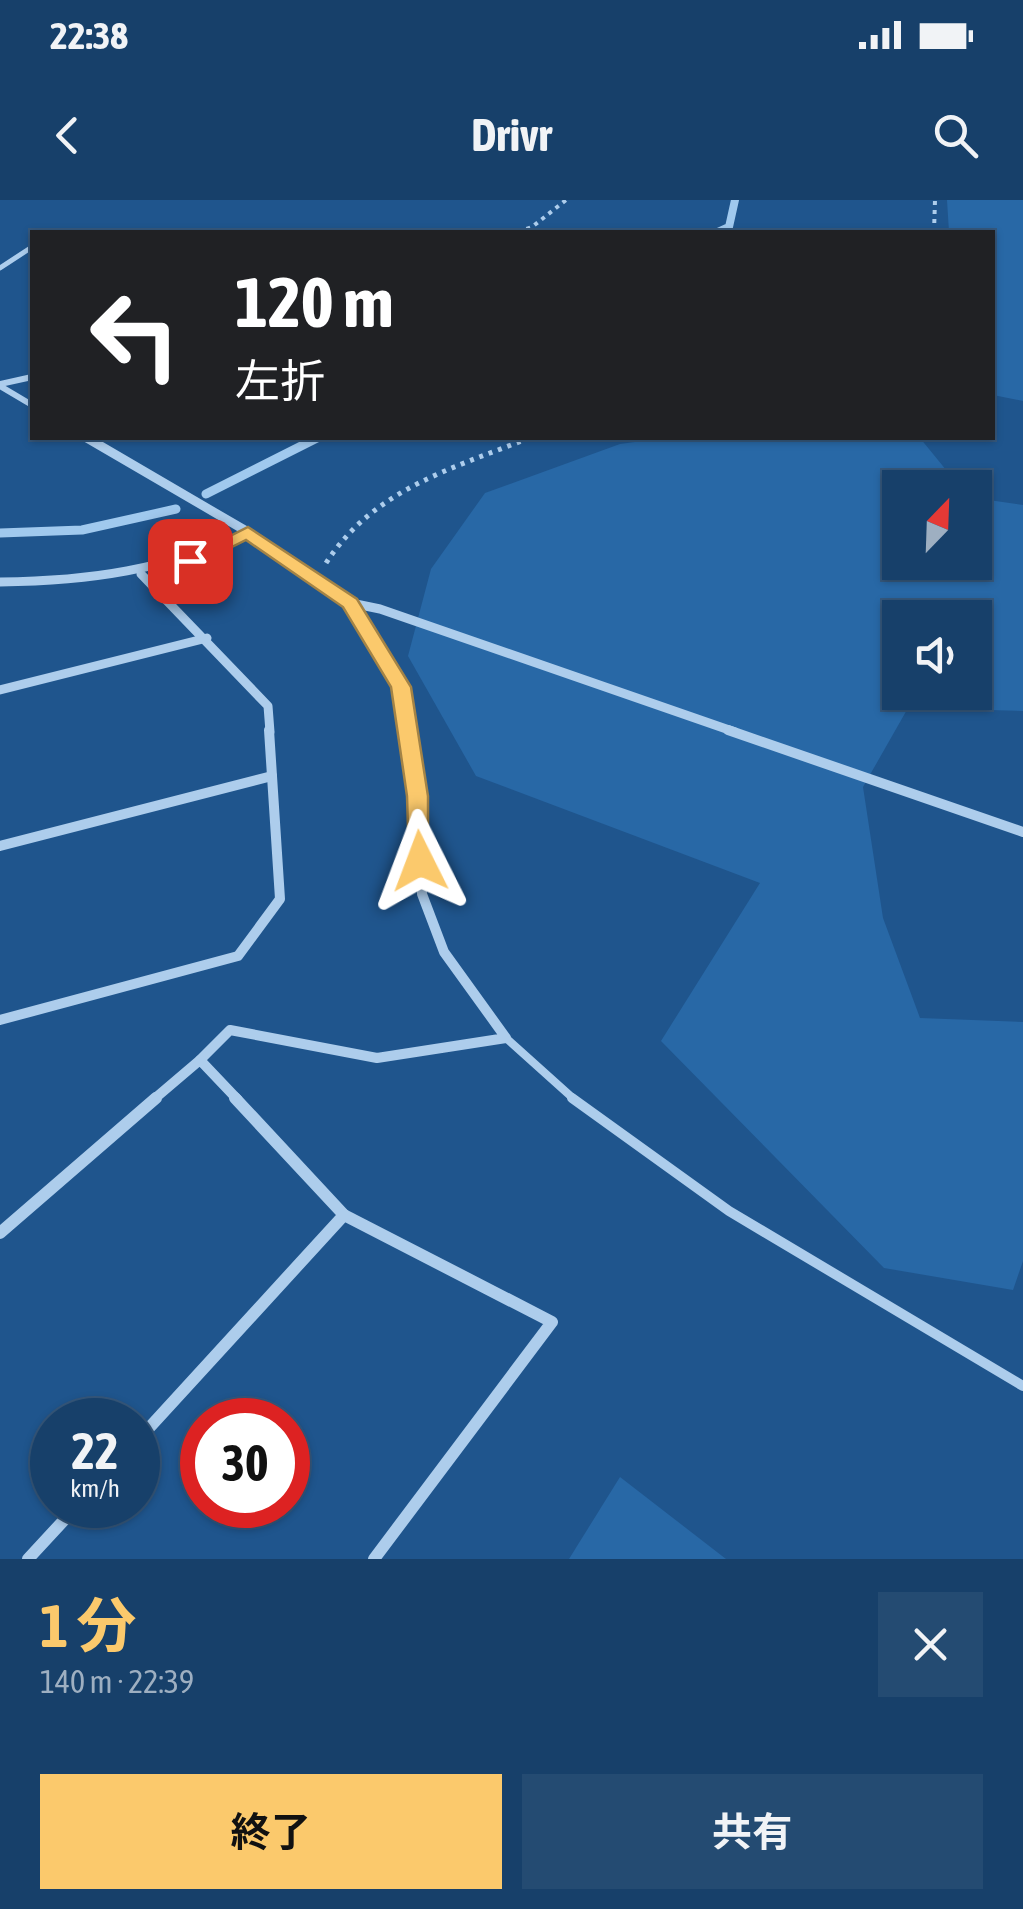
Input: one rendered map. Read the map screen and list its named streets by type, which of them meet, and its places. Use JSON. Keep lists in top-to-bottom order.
{
  "north": "top right",
  "page": {
    "status": "22:38",
    "header": "Drivr",
    "turn": ["120 m", "左折"],
    "speed": "22 km/h",
    "limit": "30",
    "heading": ["1 分", "140 m · 22:39"],
    "buttons": ["終了", "共有"]
  }
}
